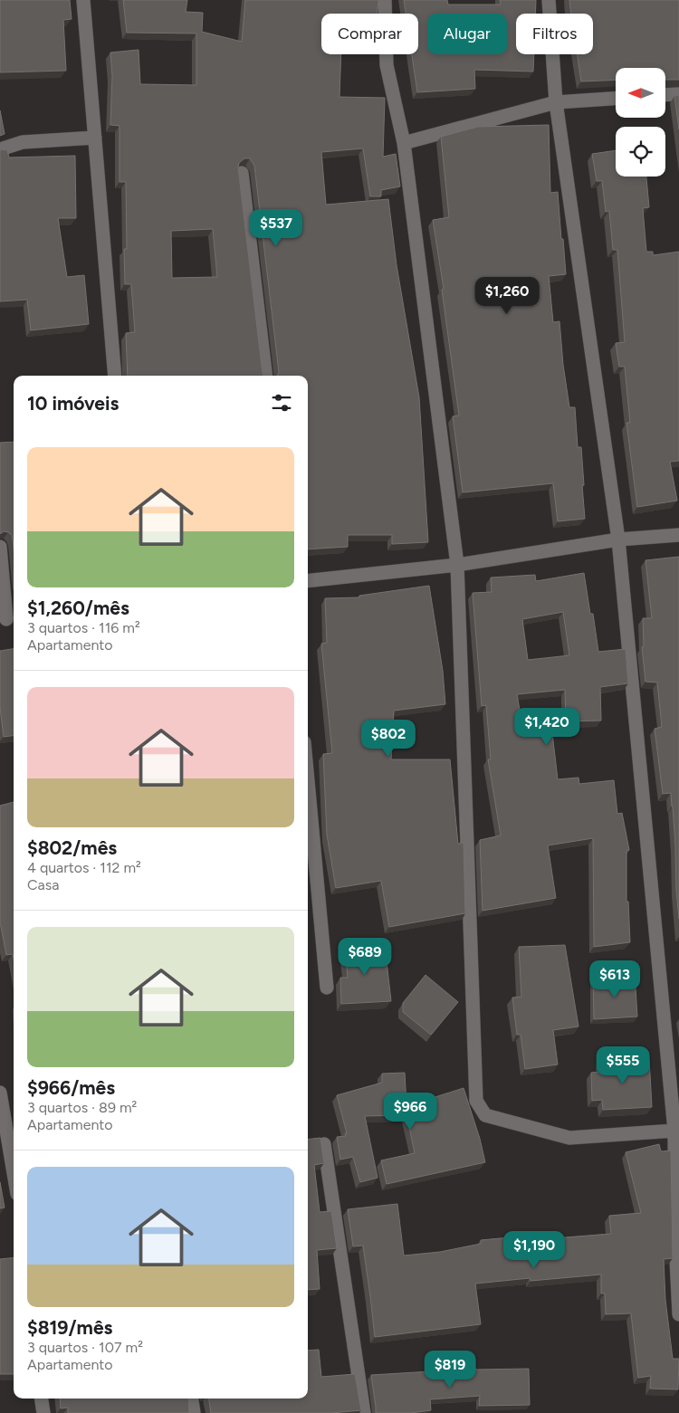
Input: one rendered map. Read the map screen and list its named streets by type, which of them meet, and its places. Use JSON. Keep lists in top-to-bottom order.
{
  "north": "left",
  "page": {
    "chip": ["Comprar", "Alugar", "Filtros"],
    "price": [
      "$537",
      "$1,260",
      "$1,420",
      "$802",
      "$689",
      "$613",
      "$555",
      "$966",
      "$1,190",
      "$819"
    ],
    "heading": "10 imóveis",
    "list": [
      {
        "name": "$1,260/mês",
        "note": "3 quartos · 116 m² · Apartamento"
      },
      {
        "name": "$802/mês",
        "note": "4 quartos · 112 m² · Casa"
      },
      {
        "name": "$966/mês",
        "note": "3 quartos · 89 m² · Apartamento"
      },
      {
        "name": "$819/mês",
        "note": "3 quartos · 107 m² · Apartamento"
      }
    ]
  }
}
